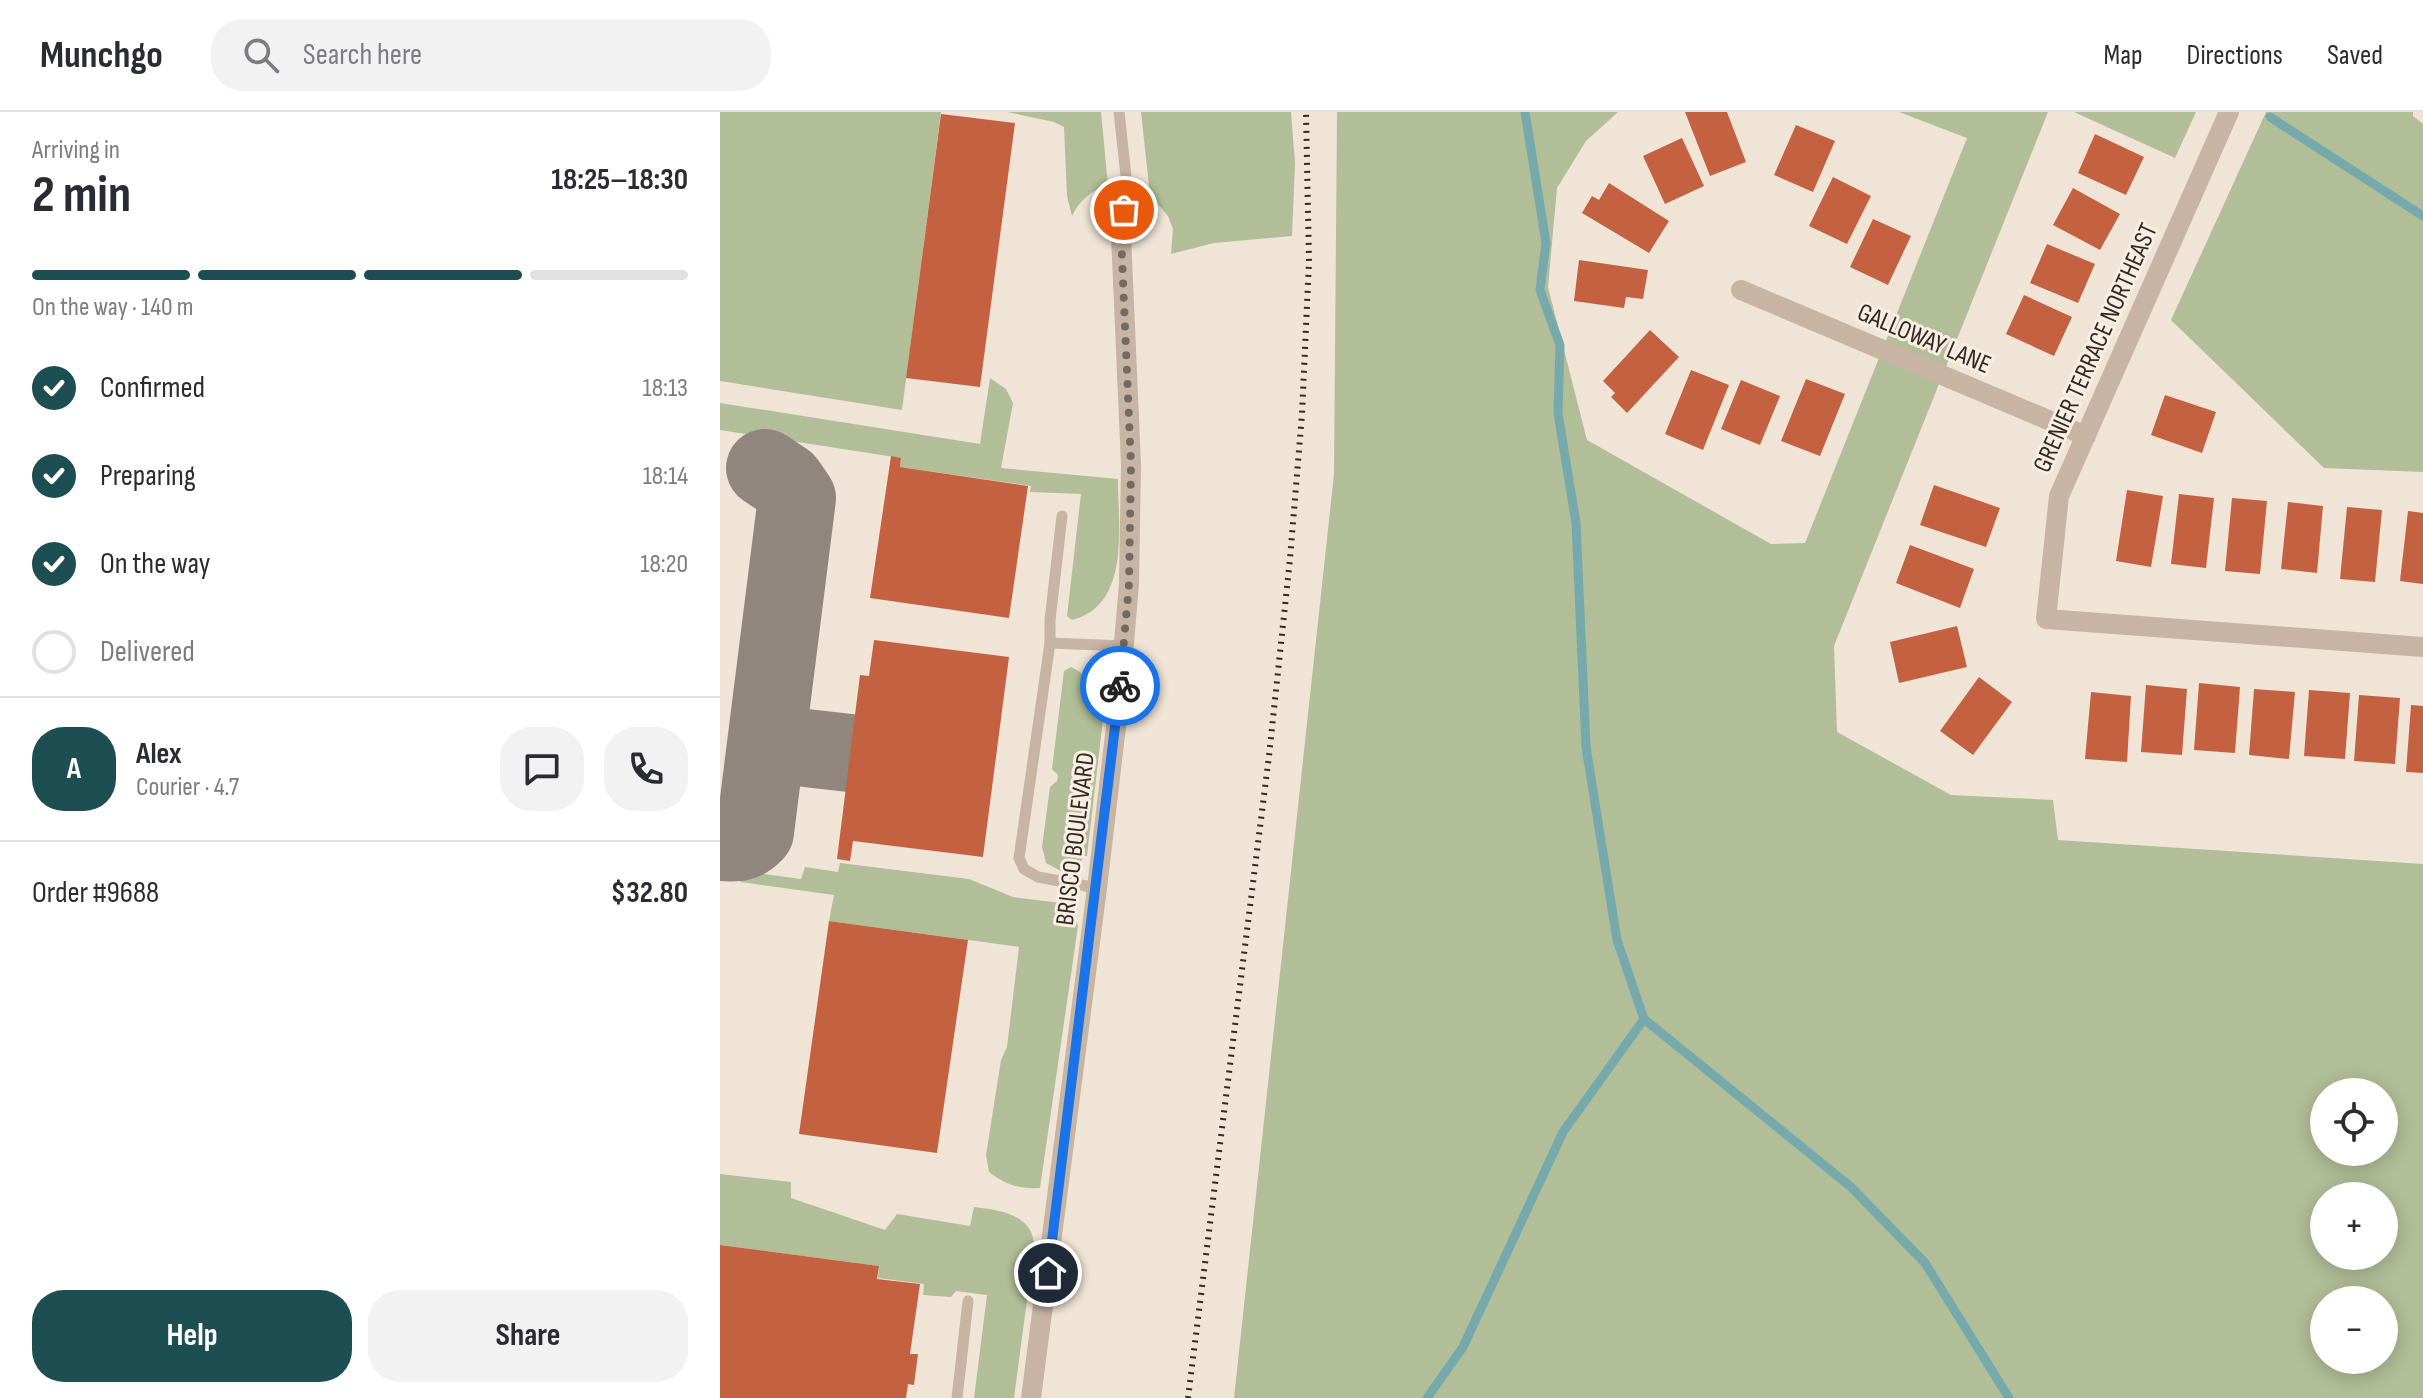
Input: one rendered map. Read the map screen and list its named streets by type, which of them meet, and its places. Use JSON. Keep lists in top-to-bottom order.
{
  "streets": {
    "street": ["GALLOWAY LANE", "GRENIER TERRACE NORTHEAST", "BRISCO BOULEVARD"]
  },
  "crossings": [
    ["GALLOWAY LANE", "GRENIER TERRACE NORTHEAST"]
  ],
  "page": {
    "header": "Munchgo",
    "search": "Search here",
    "nav": ["Map", "Directions", "Saved"],
    "heading": ["2 min", "Arriving in", "18:25–18:30"],
    "panel": [
      "Alex",
      "Courier · 4.7",
      "Order #9688",
      "$32.80"
    ],
    "bar": "On the way · 140 m",
    "list": [
      ["Confirmed", "18:13"],
      ["Preparing", "18:14"],
      ["On the way", "18:20"],
      "Delivered"
    ],
    "round": "A",
    "map_buttons": ["+", "−"],
    "buttons": ["Help", "Share"]
  }
}
